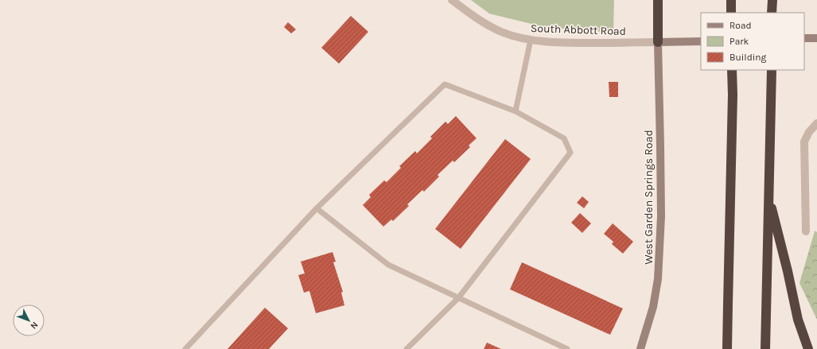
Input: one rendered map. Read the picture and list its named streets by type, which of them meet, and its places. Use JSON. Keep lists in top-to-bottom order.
{
  "streets": {
    "street": ["South Abbott Road", "West Garden Springs Road"]
  },
  "crossings": [
    ["South Abbott Road", "West Garden Springs Road"]
  ],
  "legend": ["Road", "Park", "Building"],
  "north": "bottom right"
}
